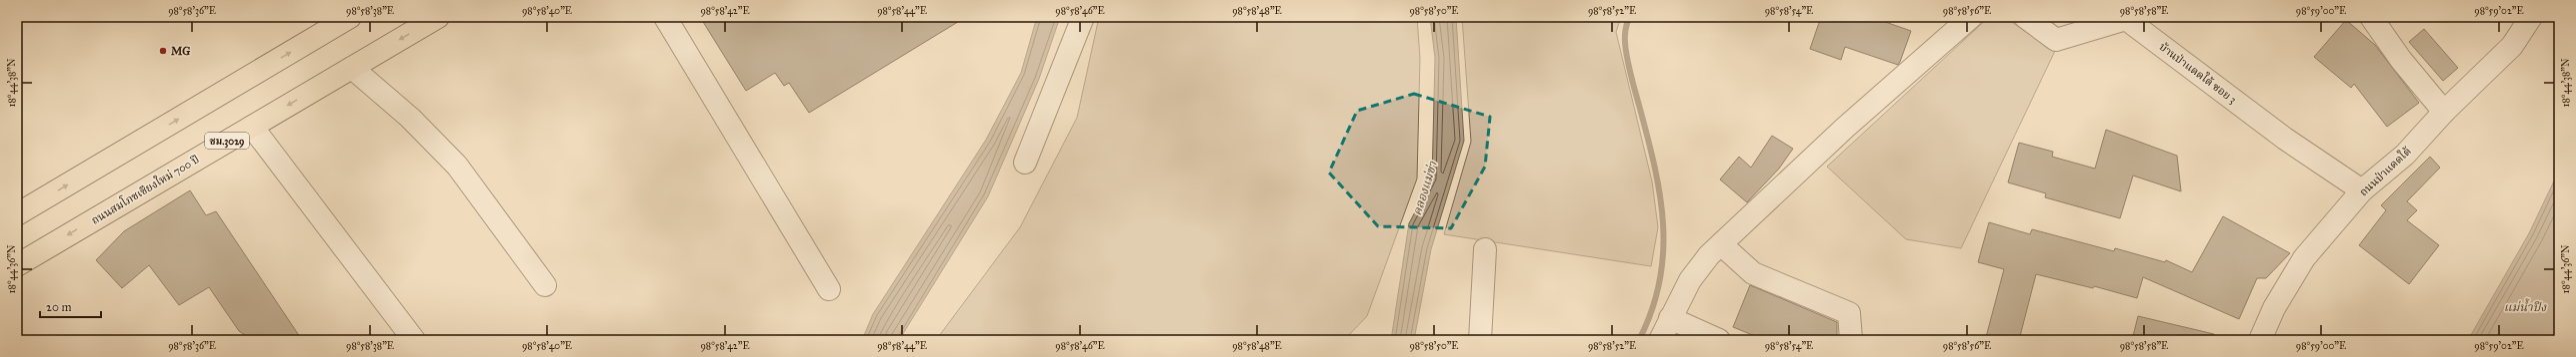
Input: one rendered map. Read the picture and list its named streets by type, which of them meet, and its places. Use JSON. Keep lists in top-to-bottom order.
{
  "streets": {
    "main road": ["ชม.3029", "ถนนสมโภชเชียงใหม่ 700 ปี"],
    "street": ["บ้านป่าแดดใต้ ซอย 3", "ถนนป่าแดดใต้"]
  },
  "crossings": [
    ["บ้านป่าแดดใต้ ซอย 3", "ถนนป่าแดดใต้"]
  ],
  "water": ["คลองแม่ข่า", "แม่น้ำปิง"],
  "places": ["MG"],
  "scale_bar": "20 m",
  "coordinates": [
    "98°58'36\"E",
    "98°58'38\"E",
    "98°58'40\"E",
    "98°58'42\"E",
    "98°58'44\"E",
    "98°58'46\"E",
    "98°58'48\"E",
    "98°58'50\"E",
    "98°58'52\"E",
    "98°58'54\"E",
    "98°58'56\"E",
    "98°58'58\"E",
    "98°59'00\"E",
    "98°59'02\"E",
    "18°44'38\"N",
    "18°44'36\"N"
  ]
}
